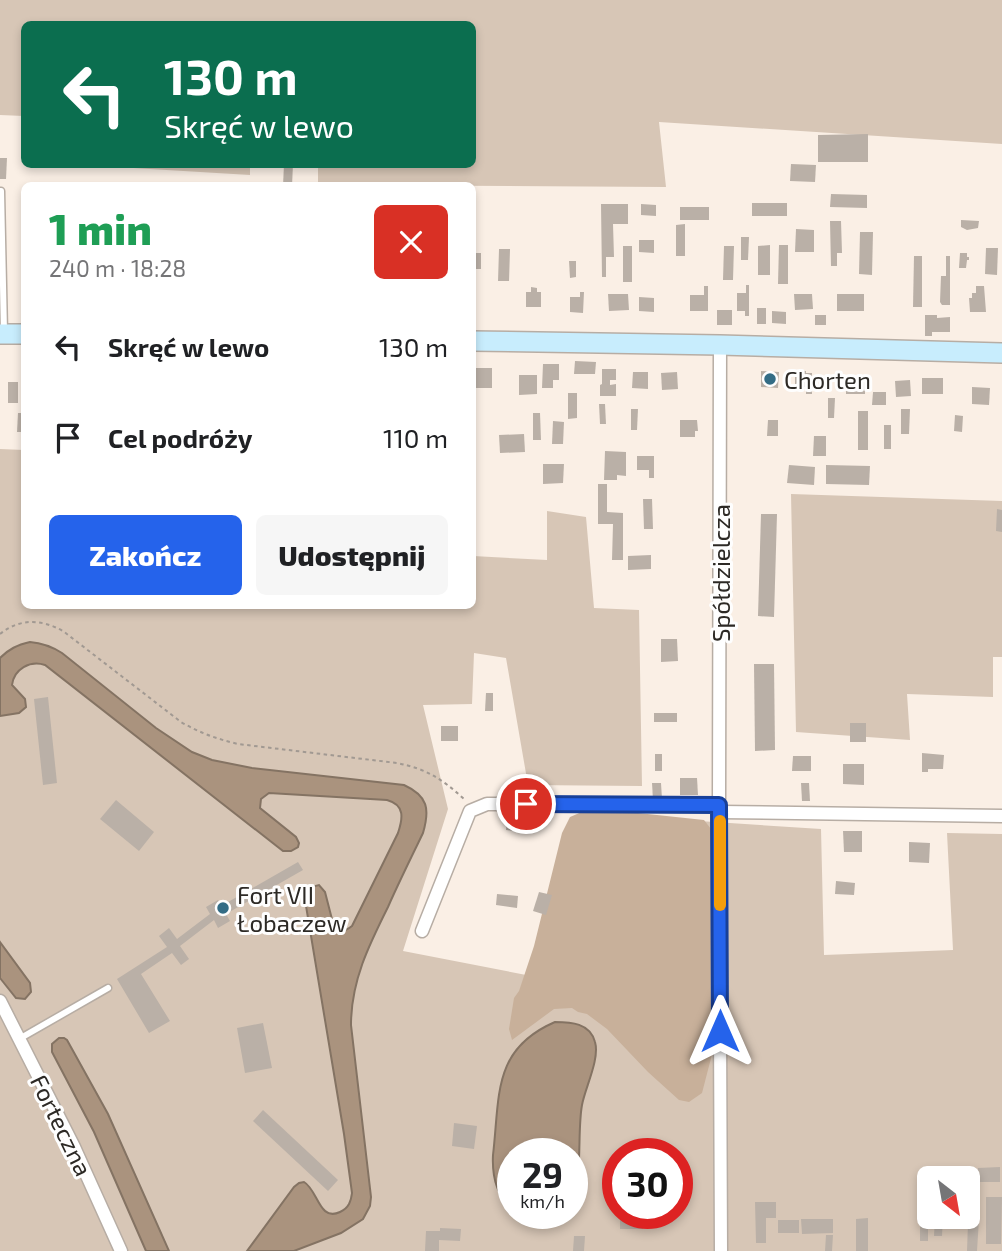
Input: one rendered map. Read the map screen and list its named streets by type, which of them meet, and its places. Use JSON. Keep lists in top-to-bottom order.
{
  "streets": {
    "street": ["Spółdzielcza", "Forteczna"]
  },
  "places": ["Chorten", "Fort VII Łobaczew"],
  "north": "bottom right",
  "page": {
    "turn": ["130 m", "Skręć w lewo"],
    "heading": ["1 min", "240 m · 18:28"],
    "list": [
      {
        "name": "Skręć w lewo",
        "value": "130 m"
      },
      {
        "name": "Cel podróży",
        "value": "110 m"
      }
    ],
    "buttons": ["Zakończ", "Udostępnij"],
    "speed": "29 km/h",
    "limit": "30"
  }
}
